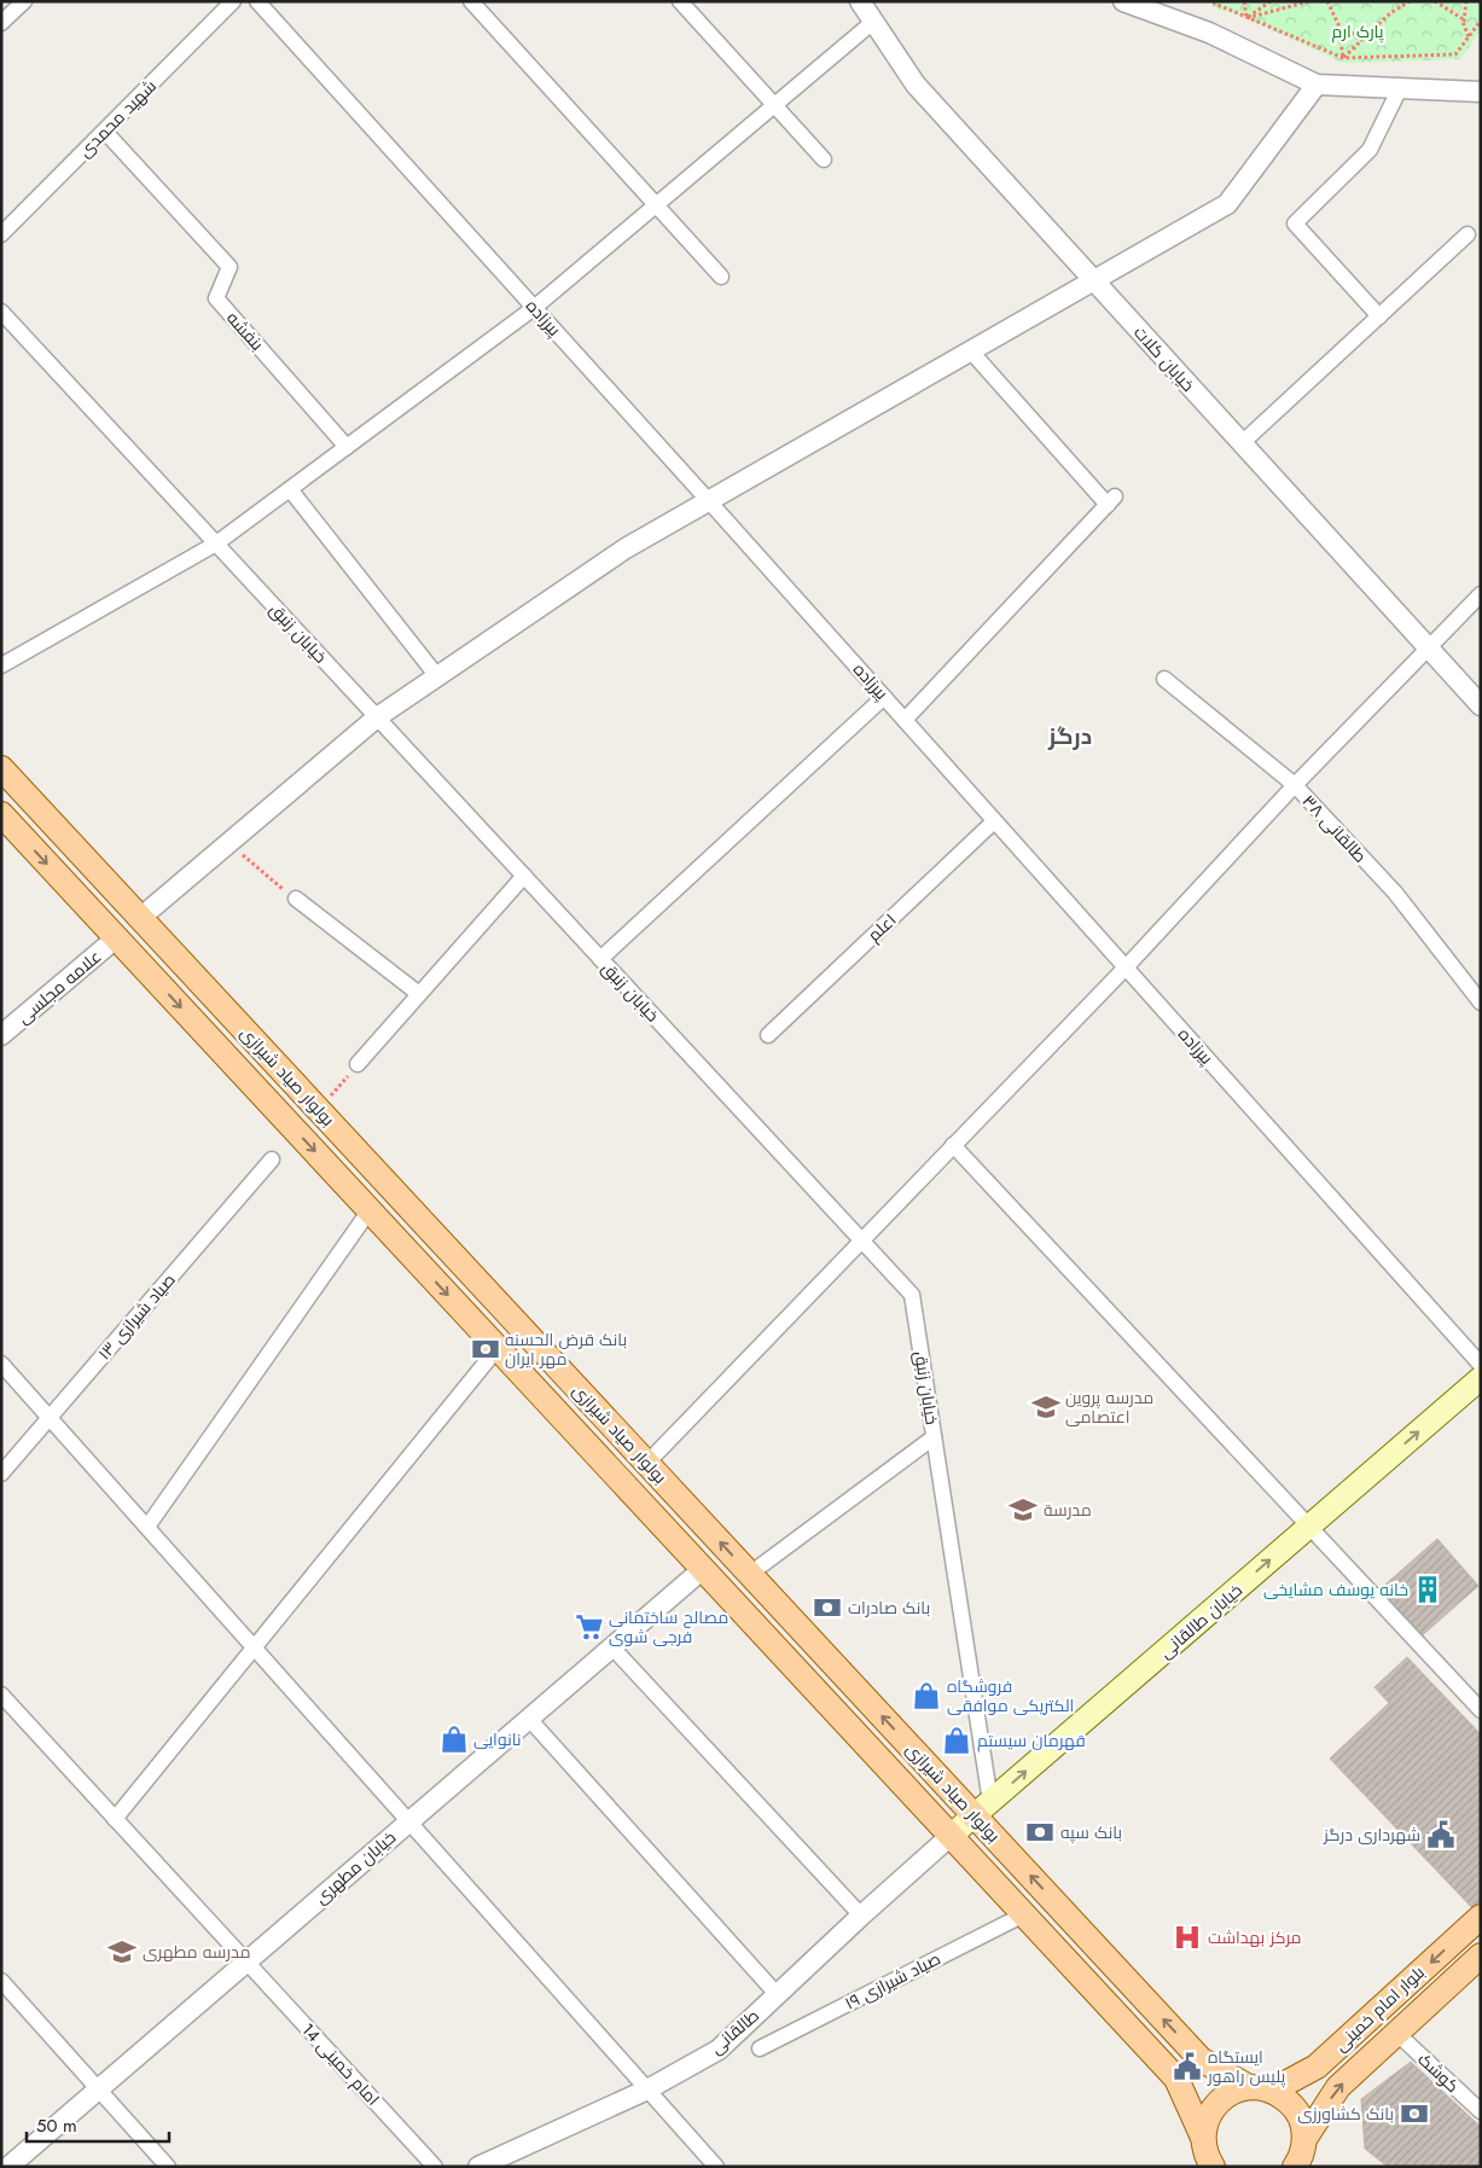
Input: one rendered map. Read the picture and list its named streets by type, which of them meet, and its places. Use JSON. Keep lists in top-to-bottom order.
{
  "streets": {
    "main road": ["بولوار صیاد شیرازی", "خیابان طالقانی", "بلوار امام خمینی"],
    "street": [
      "شهید محمدی",
      "پیرزاده",
      "بنفشه",
      "خیابان کلات",
      "خیابان زنبق",
      "طالقانی ۳۸",
      "اعلم",
      "علامه مجلسی",
      "صیاد شیرازی ۱۳",
      "خیابان مطهری",
      "صیاد شیرازی ۱۹",
      "طالقانی",
      "امام خمینی 14",
      "کوشک"
    ]
  },
  "crossings": [
    ["شهید محمدی", "بنفشه"],
    ["پیرزاده", "اعلم"],
    ["خیابان زنبق", "بولوار صیاد شیرازی"],
    ["خیابان زنبق", "خیابان طالقانی"],
    ["علامه مجلسی", "بولوار صیاد شیرازی"],
    ["بولوار صیاد شیرازی", "خیابان طالقانی"],
    ["بولوار صیاد شیرازی", "خیابان مطهری"],
    ["بولوار صیاد شیرازی", "صیاد شیرازی ۱۹"],
    ["بولوار صیاد شیرازی", "بلوار امام خمینی"],
    ["بولوار صیاد شیرازی", "طالقانی"],
    ["خیابان طالقانی", "طالقانی"],
    ["خیابان مطهری", "امام خمینی 14"],
    ["بلوار امام خمینی", "کوشک"]
  ],
  "one_way": ["خیابان طالقانی"],
  "districts": ["درگز"],
  "parks": ["پارک ارم"],
  "places": {
    "bank": [
      "بانک قرض الحسنه مهر ایران",
      "بانک صادرات",
      "بانک سپه",
      "بانک کشاورزی"
    ],
    "school or university": ["مدرسه پروین اعتصامی", "مدرسة", "مدرسه مطهری"],
    "building": ["خانه یوسف مشایخی"],
    "supermarket": ["مصالح ساختمانی فرجی شوی"],
    "shop": ["فروشگاه الکتریکی موافقی", "نانوایی", "قهرمان سیستم"],
    "public building": ["شهرداری درگز", "ایستگاه پلیس راهور"],
    "hospital": ["مرکز بهداشت"]
  },
  "scale_bar": "50 m"
}
